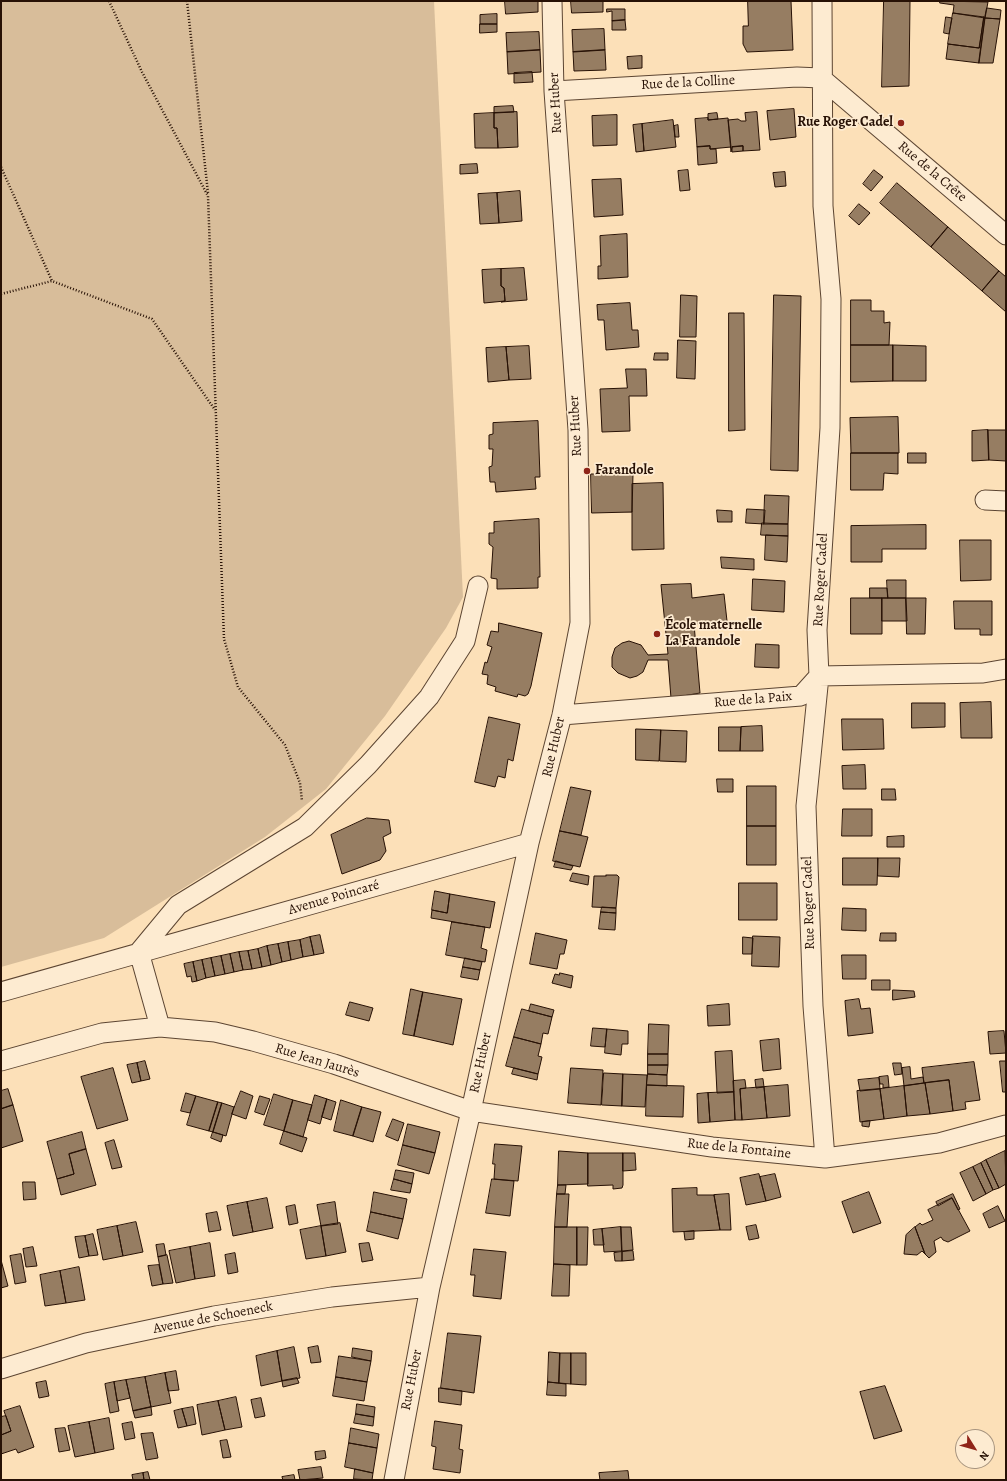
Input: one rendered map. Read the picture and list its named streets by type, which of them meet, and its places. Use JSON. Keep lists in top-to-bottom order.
{
  "streets": {
    "street": [
      "Rue de la Colline",
      "Rue Huber",
      "Rue de la Crête",
      "Rue Roger Cadel",
      "Rue de la Paix",
      "Avenue Poincaré",
      "Rue Jean Jaurès",
      "Rue de la Fontaine",
      "Avenue de Schoeneck"
    ]
  },
  "crossings": [
    ["Rue de la Colline", "Rue Huber"],
    ["Rue de la Colline", "Rue de la Crête"],
    ["Rue de la Colline", "Rue Roger Cadel"],
    ["Rue Huber", "Rue de la Paix"],
    ["Rue Huber", "Avenue Poincaré"],
    ["Rue Huber", "Rue Jean Jaurès"],
    ["Rue Huber", "Rue de la Fontaine"],
    ["Rue Huber", "Avenue de Schoeneck"],
    ["Rue de la Crête", "Rue Roger Cadel"],
    ["Rue Roger Cadel", "Rue de la Paix"],
    ["Rue Roger Cadel", "Rue de la Fontaine"],
    ["Rue Jean Jaurès", "Rue de la Fontaine"]
  ],
  "places": ["Rue Roger Cadel", "Farandole", "École maternelle La Farandole"],
  "north": "bottom right"
}
